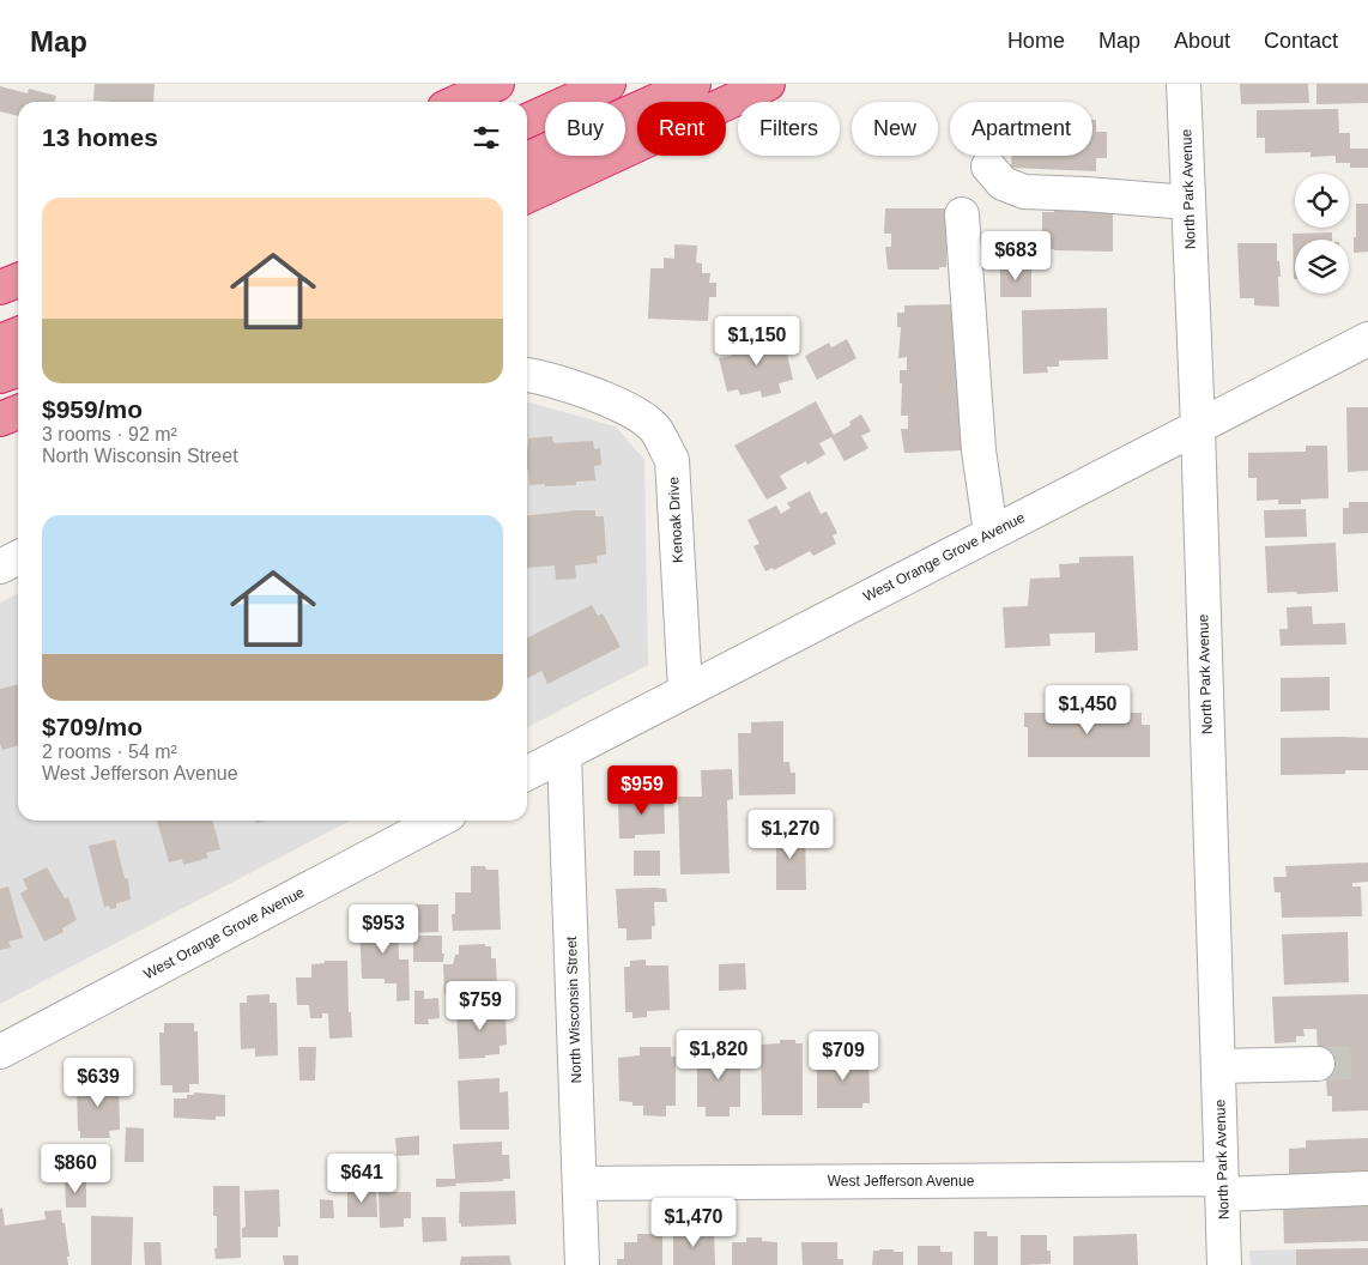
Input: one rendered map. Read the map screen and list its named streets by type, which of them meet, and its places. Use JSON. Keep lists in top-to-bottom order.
{
  "streets": {
    "street": [
      "North Park Avenue",
      "Kenoak Drive",
      "West Orange Grove Avenue",
      "North Wisconsin Street",
      "West Jefferson Avenue"
    ]
  },
  "crossings": [
    ["North Park Avenue", "West Orange Grove Avenue"],
    ["North Park Avenue", "West Jefferson Avenue"],
    ["Kenoak Drive", "West Orange Grove Avenue"],
    ["West Orange Grove Avenue", "North Wisconsin Street"],
    ["North Wisconsin Street", "West Jefferson Avenue"]
  ],
  "page": {
    "header": "Map",
    "nav": [
      "Home",
      "Map",
      "About",
      "Contact"
    ],
    "chip": [
      "Buy",
      "Rent",
      "Filters",
      "New",
      "Apartment"
    ],
    "heading": "13 homes",
    "list": [
      {
        "name": "$959/mo",
        "note": "3 rooms · 92 m² · North Wisconsin Street"
      },
      {
        "name": "$709/mo",
        "note": "2 rooms · 54 m² · West Jefferson Avenue"
      }
    ],
    "price": [
      "$683",
      "$1,150",
      "$1,450",
      "$959",
      "$1,270",
      "$953",
      "$759",
      "$1,820",
      "$709",
      "$639",
      "$860",
      "$641",
      "$1,470"
    ]
  }
}
